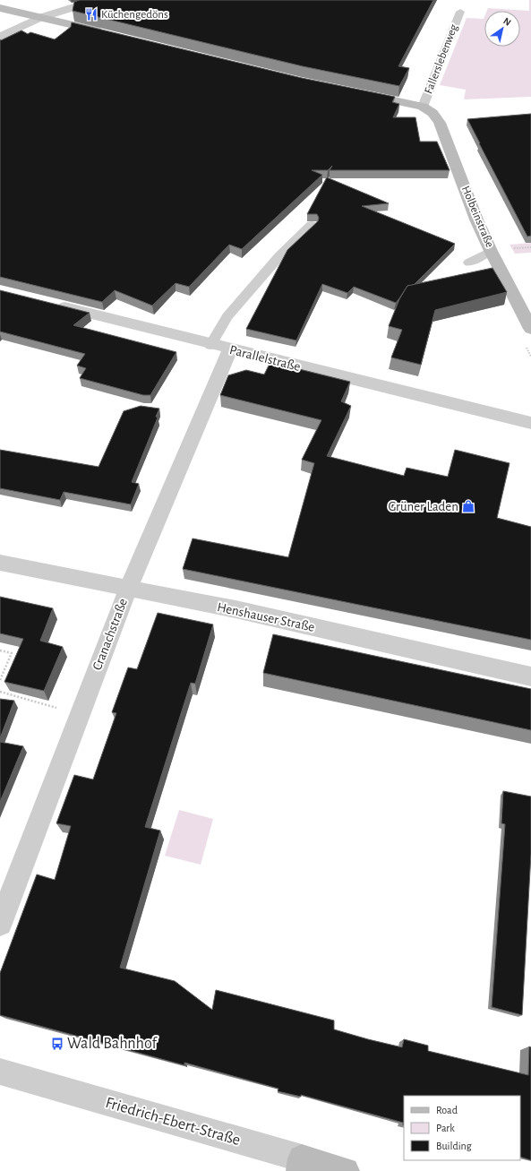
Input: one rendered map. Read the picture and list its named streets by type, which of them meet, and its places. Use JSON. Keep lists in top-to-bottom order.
{
  "streets": {
    "main road": ["Holbeinstraße", "Friedrich-Ebert-Straße"],
    "street": ["Parallelstraße", "Henshauser Straße", "Cranachstraße"],
    "lane": ["Fallerslebenweg"]
  },
  "crossings": [
    ["Fallerslebenweg", "Holbeinstraße"],
    ["Parallelstraße", "Cranachstraße"],
    ["Henshauser Straße", "Cranachstraße"]
  ],
  "places": {
    "restaurant": ["Küchengedöns"],
    "shop": ["Grüner Laden"],
    "bus stop": ["Wald Bahnhof"]
  },
  "legend": ["Road", "Park", "Building"],
  "north": "top right"
}
